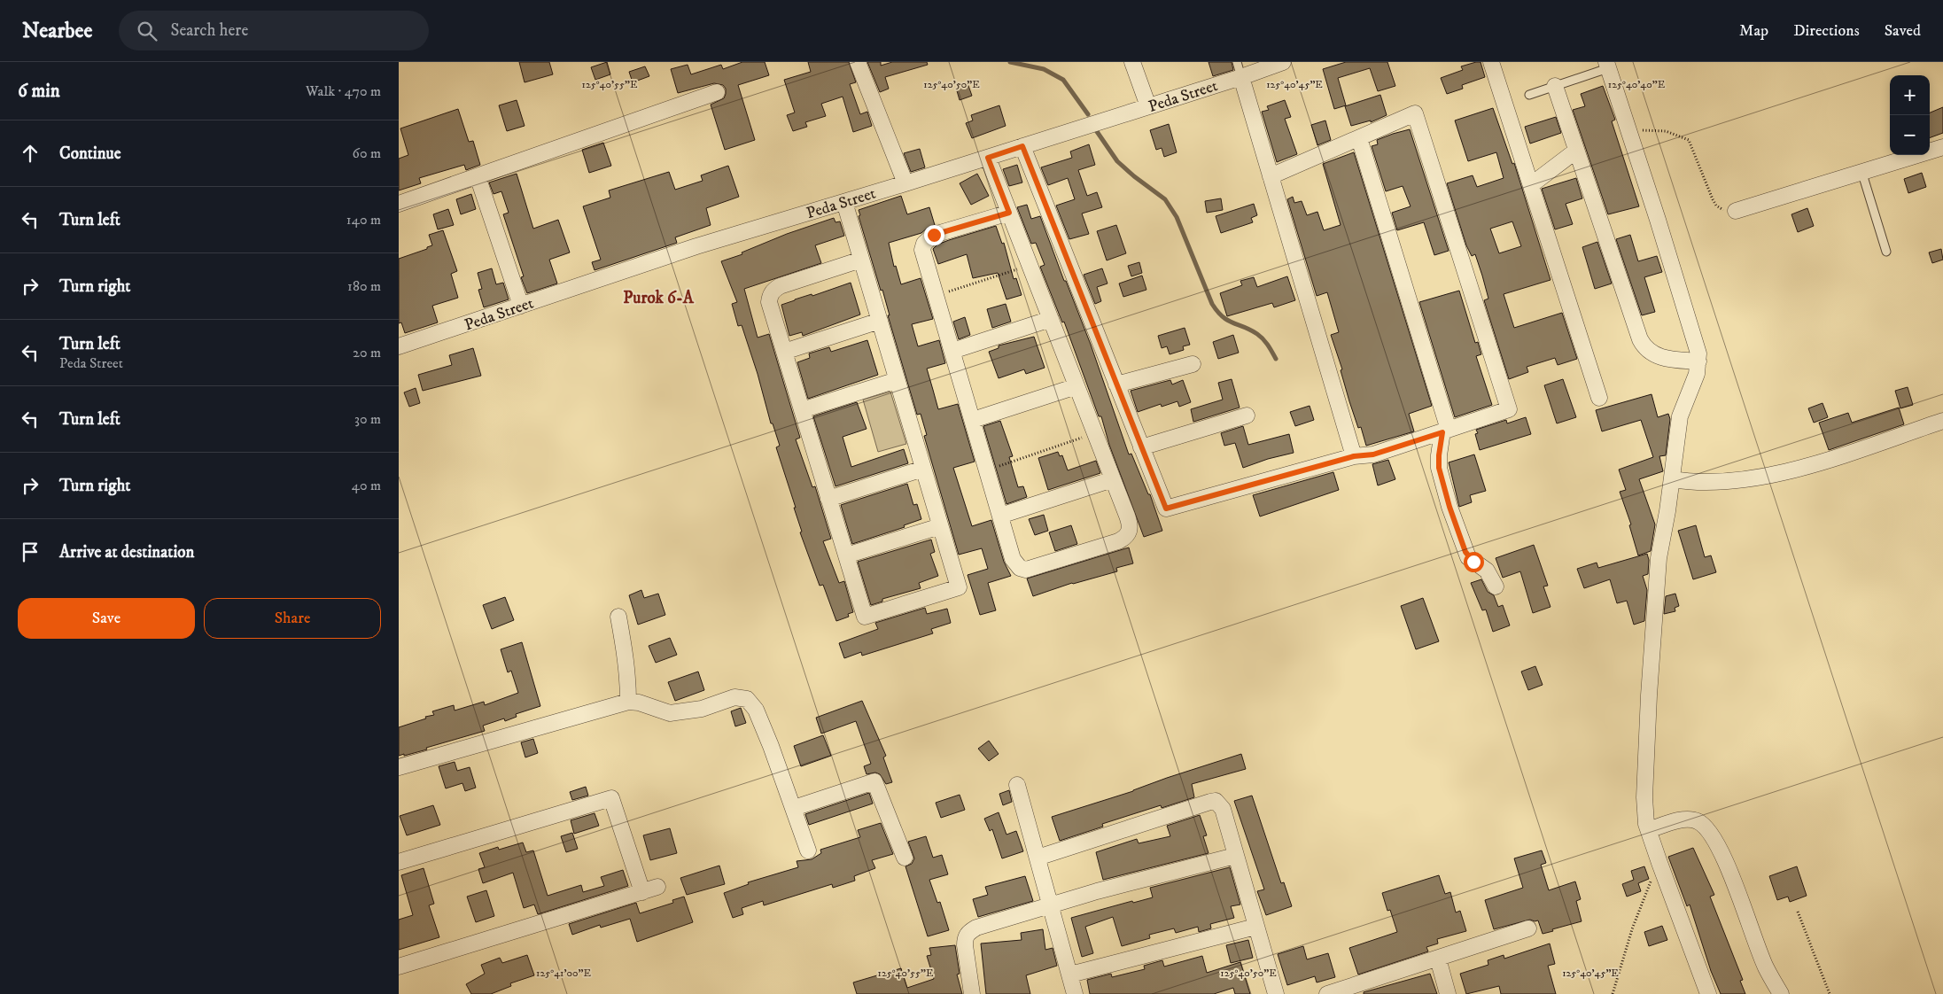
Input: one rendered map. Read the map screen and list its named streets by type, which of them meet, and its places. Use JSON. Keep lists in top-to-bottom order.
{
  "streets": {
    "street": ["Peda Street"]
  },
  "districts": ["Purok 6-A"],
  "page": {
    "header": "Nearbee",
    "search": "Search here",
    "nav": ["Map", "Directions", "Saved"],
    "heading": ["6 min", "Walk · 470 m"],
    "map_buttons": ["+", "−"],
    "list": [
      ["Continue", "60 m"],
      ["Turn left", "140 m"],
      ["Turn right", "180 m"],
      ["Turn left", "Peda Street", "20 m"],
      ["Turn left", "30 m"],
      ["Turn right", "40 m"],
      "Arrive at destination"
    ],
    "buttons": ["Save", "Share"]
  },
  "coordinates": [
    "125°40'55\"E",
    "125°40'50\"E",
    "125°40'45\"E",
    "125°40'40\"E",
    "125°41'00\"E"
  ]
}
